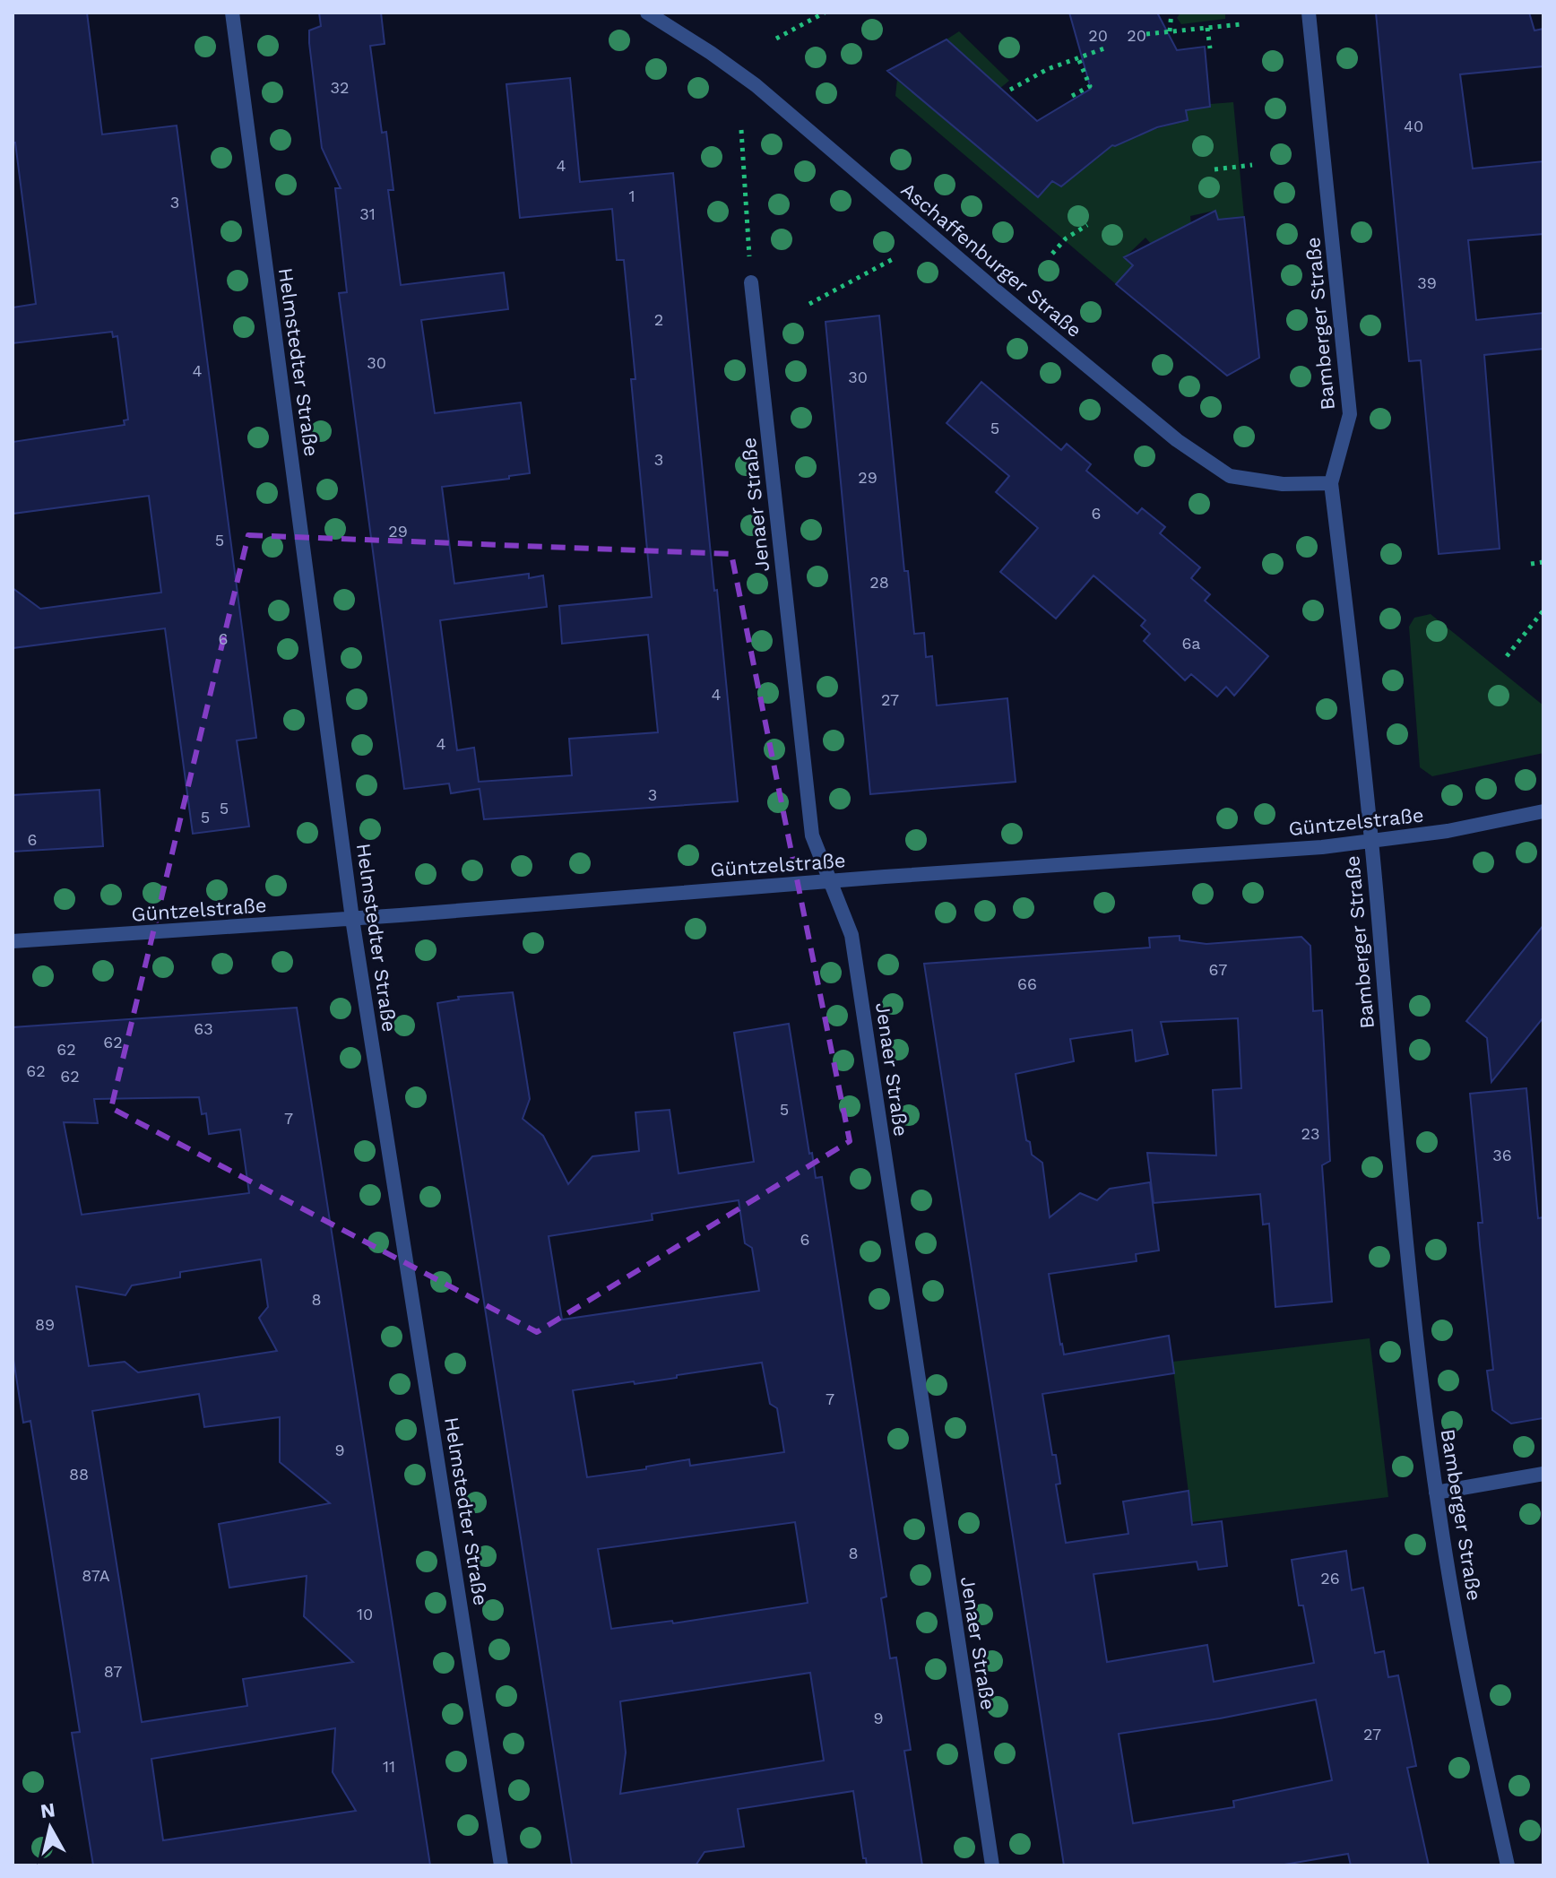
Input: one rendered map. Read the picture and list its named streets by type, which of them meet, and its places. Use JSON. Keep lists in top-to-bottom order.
{
  "streets": {
    "street": [
      "Aschaffenburger Straße",
      "Bamberger Straße",
      "Helmstedter Straße",
      "Jenaer Straße",
      "Güntzelstraße"
    ]
  },
  "crossings": [
    ["Aschaffenburger Straße", "Bamberger Straße"],
    ["Bamberger Straße", "Güntzelstraße"],
    ["Helmstedter Straße", "Güntzelstraße"],
    ["Jenaer Straße", "Güntzelstraße"]
  ],
  "house_numbers": [
    "20",
    "20",
    "32",
    "40",
    "4",
    "1",
    "3",
    "31",
    "39",
    "2",
    "30",
    "4",
    "30",
    "5",
    "3",
    "29",
    "6",
    "29",
    "5",
    "28",
    "6",
    "6a",
    "4",
    "27",
    "4",
    "3",
    "5",
    "5",
    "6",
    "67",
    "66",
    "63",
    "62",
    "62",
    "62",
    "62",
    "5",
    "7",
    "23",
    "36",
    "6",
    "8",
    "89",
    "7",
    "9",
    "88",
    "8",
    "87A",
    "26",
    "10",
    "87",
    "9",
    "27",
    "11"
  ],
  "north": "top"
}
